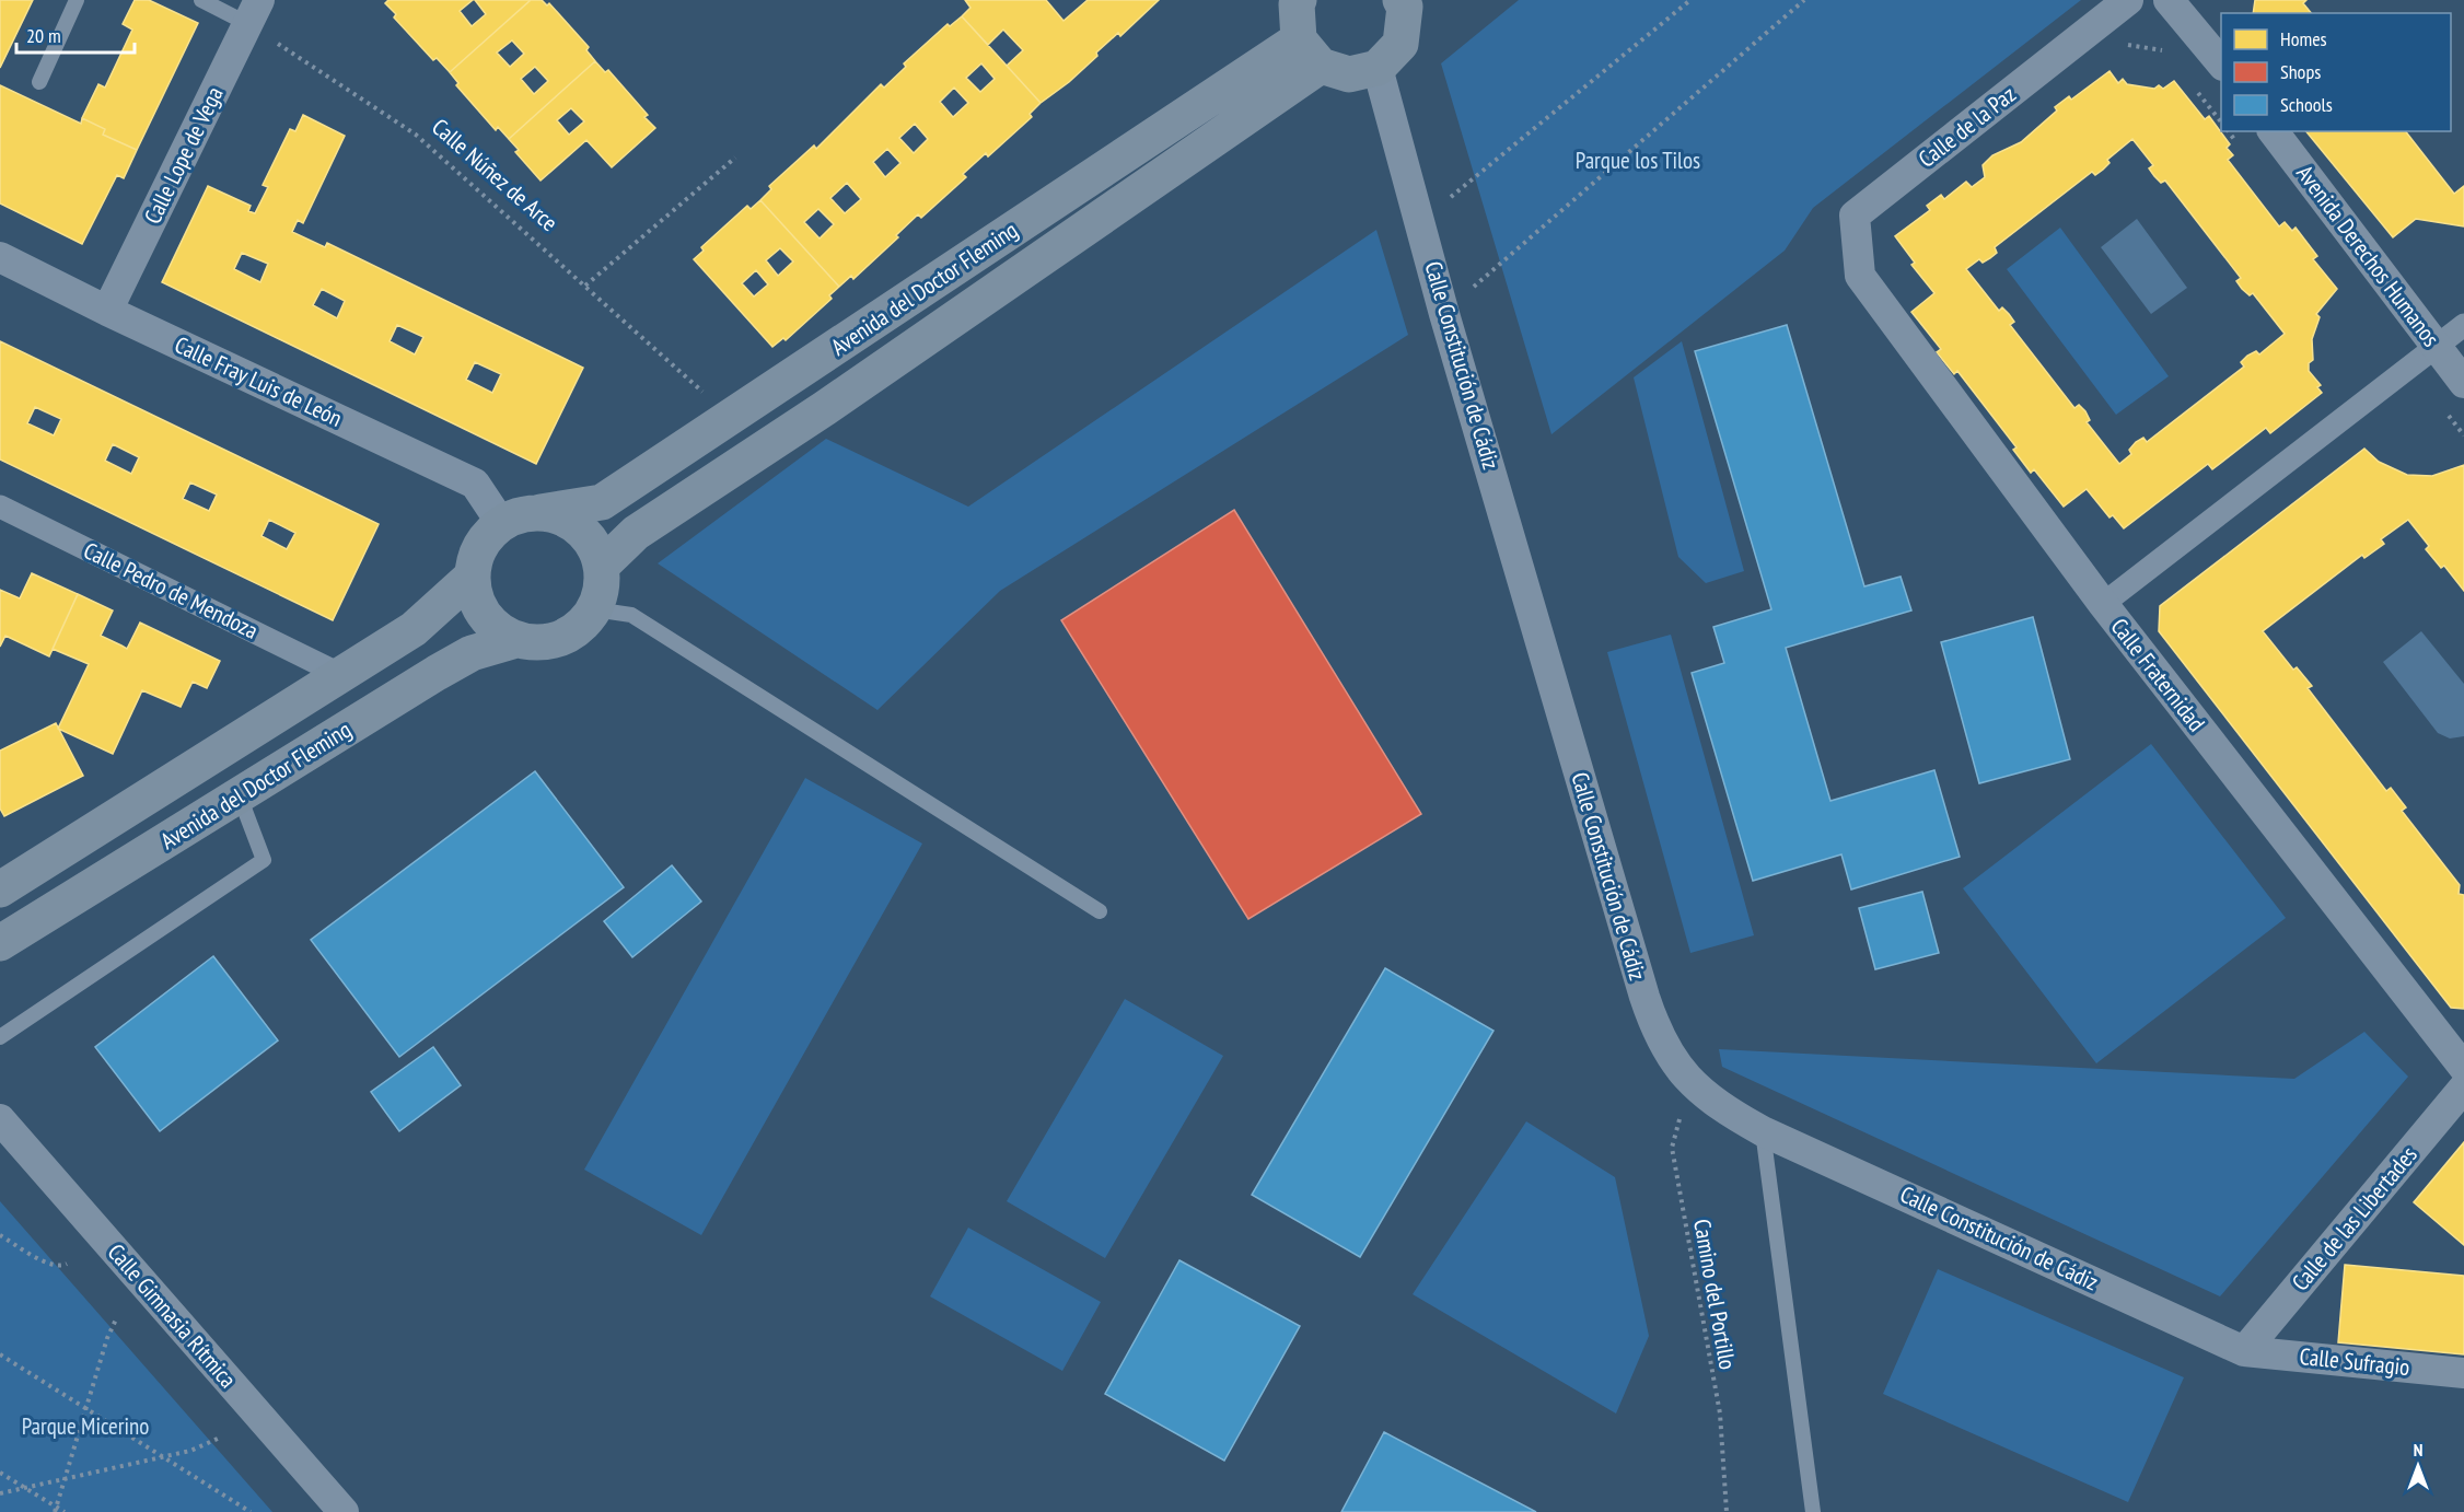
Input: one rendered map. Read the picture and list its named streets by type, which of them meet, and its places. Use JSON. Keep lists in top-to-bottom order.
{
  "streets": {
    "main road": ["Avenida del Doctor Fleming"],
    "street": [
      "Calle de la Paz",
      "Calle Lope de Vega",
      "Avenida Derechos Humanos",
      "Calle Constitución de Cádiz",
      "Calle Fray Luis de León",
      "Calle Pedro de Mendoza",
      "Calle Fraternidad",
      "Calle de las Libertades",
      "Calle Gimnasia Rítmica",
      "Calle Sufragio"
    ],
    "path": ["Calle Núñez de Arce", "Camino del Portillo"]
  },
  "crossings": [
    ["Calle de la Paz", "Calle Fraternidad"],
    ["Calle Lope de Vega", "Calle Núñez de Arce"],
    ["Calle Lope de Vega", "Calle Fray Luis de León"],
    ["Calle Núñez de Arce", "Avenida del Doctor Fleming"],
    ["Avenida del Doctor Fleming", "Calle Fray Luis de León"],
    ["Avenida del Doctor Fleming", "Calle Pedro de Mendoza"],
    ["Calle Constitución de Cádiz", "Calle de las Libertades"],
    ["Calle Constitución de Cádiz", "Camino del Portillo"],
    ["Calle Constitución de Cádiz", "Calle Sufragio"],
    ["Calle de las Libertades", "Calle Sufragio"]
  ],
  "parks": ["Parque los Tilos", "Parque Micerino"],
  "legend": ["Homes", "Shops", "Schools"],
  "scale_bar": "20 m",
  "north": "top"
}
